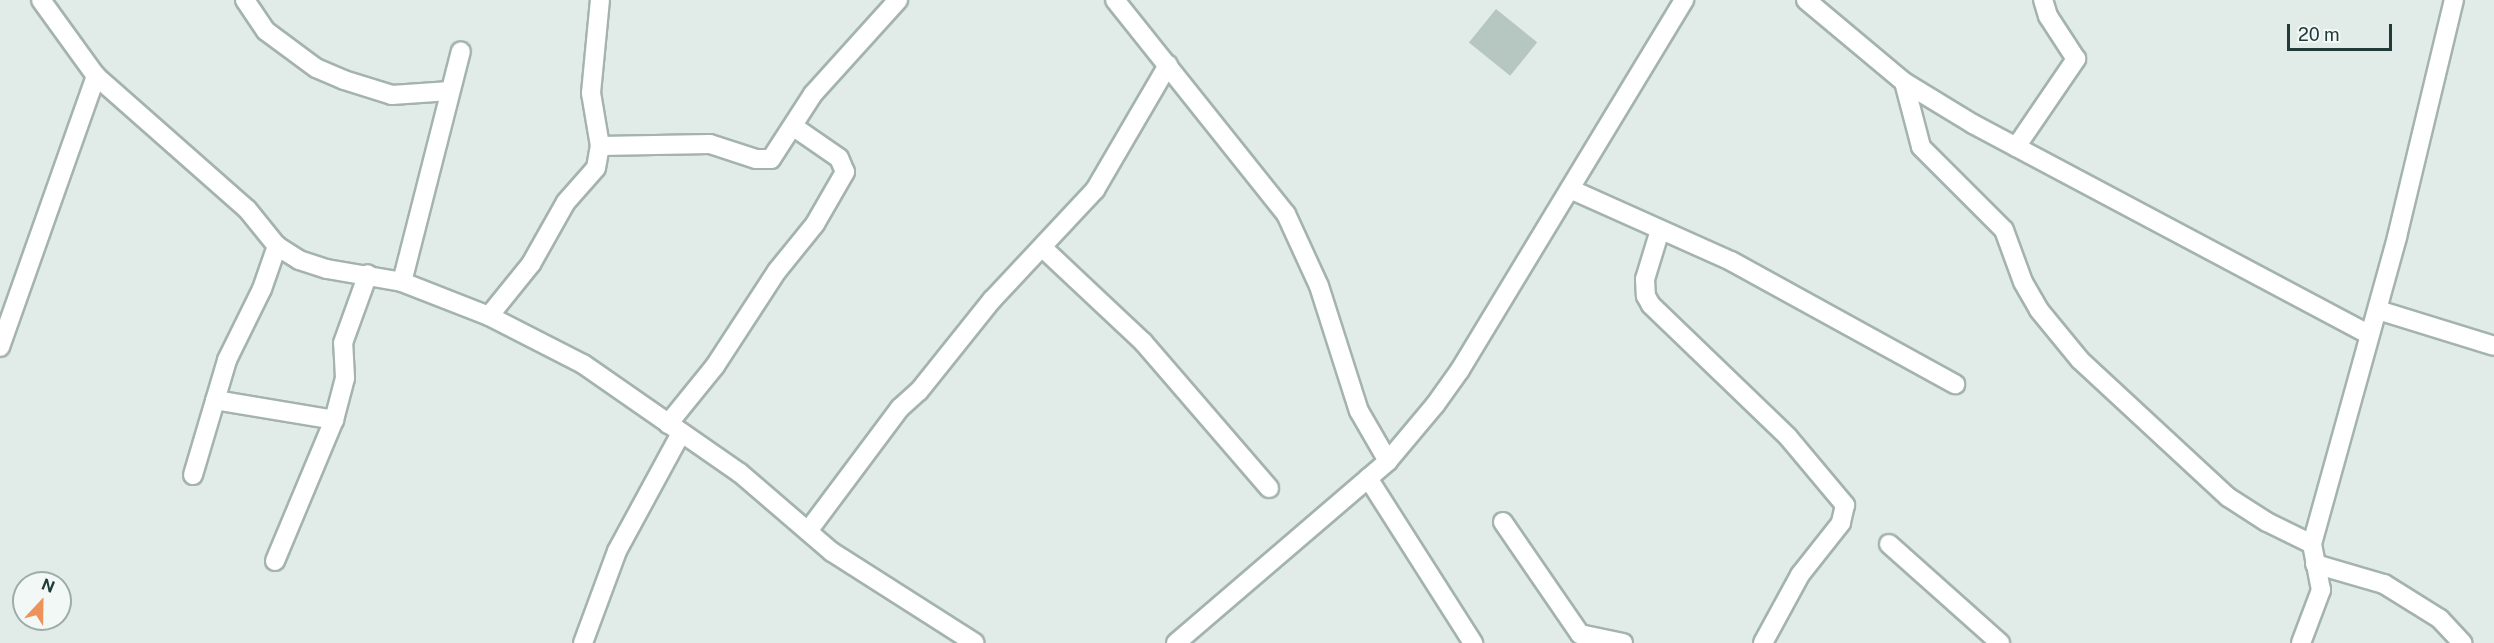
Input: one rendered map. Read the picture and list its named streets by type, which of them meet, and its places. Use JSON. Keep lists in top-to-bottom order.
{
  "scale_bar": "20 m",
  "north": "top"
}
